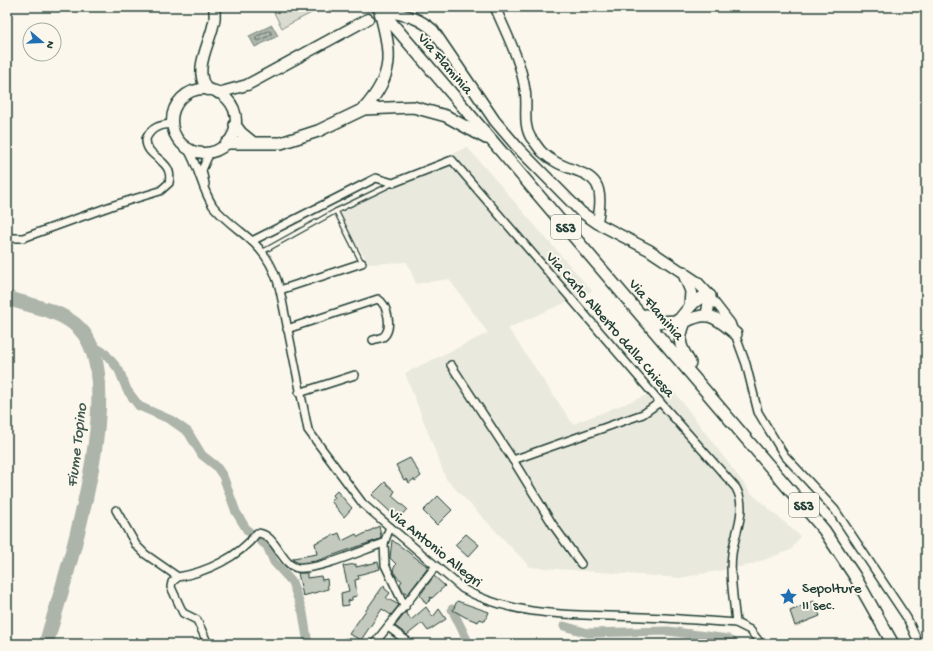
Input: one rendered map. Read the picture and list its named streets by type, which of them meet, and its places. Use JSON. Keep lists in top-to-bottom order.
{
  "streets": {
    "highway": ["Via Flaminia", "SS3"],
    "street": ["Via Carlo Alberto dalla Chiesa", "Via Antonio Allegri"]
  },
  "crossings": [
    ["Via Carlo Alberto dalla Chiesa", "Via Antonio Allegri"]
  ],
  "water": ["Fiume Topino"],
  "places": {
    "place": ["Sepolture II sec."]
  },
  "north": "right"
}
